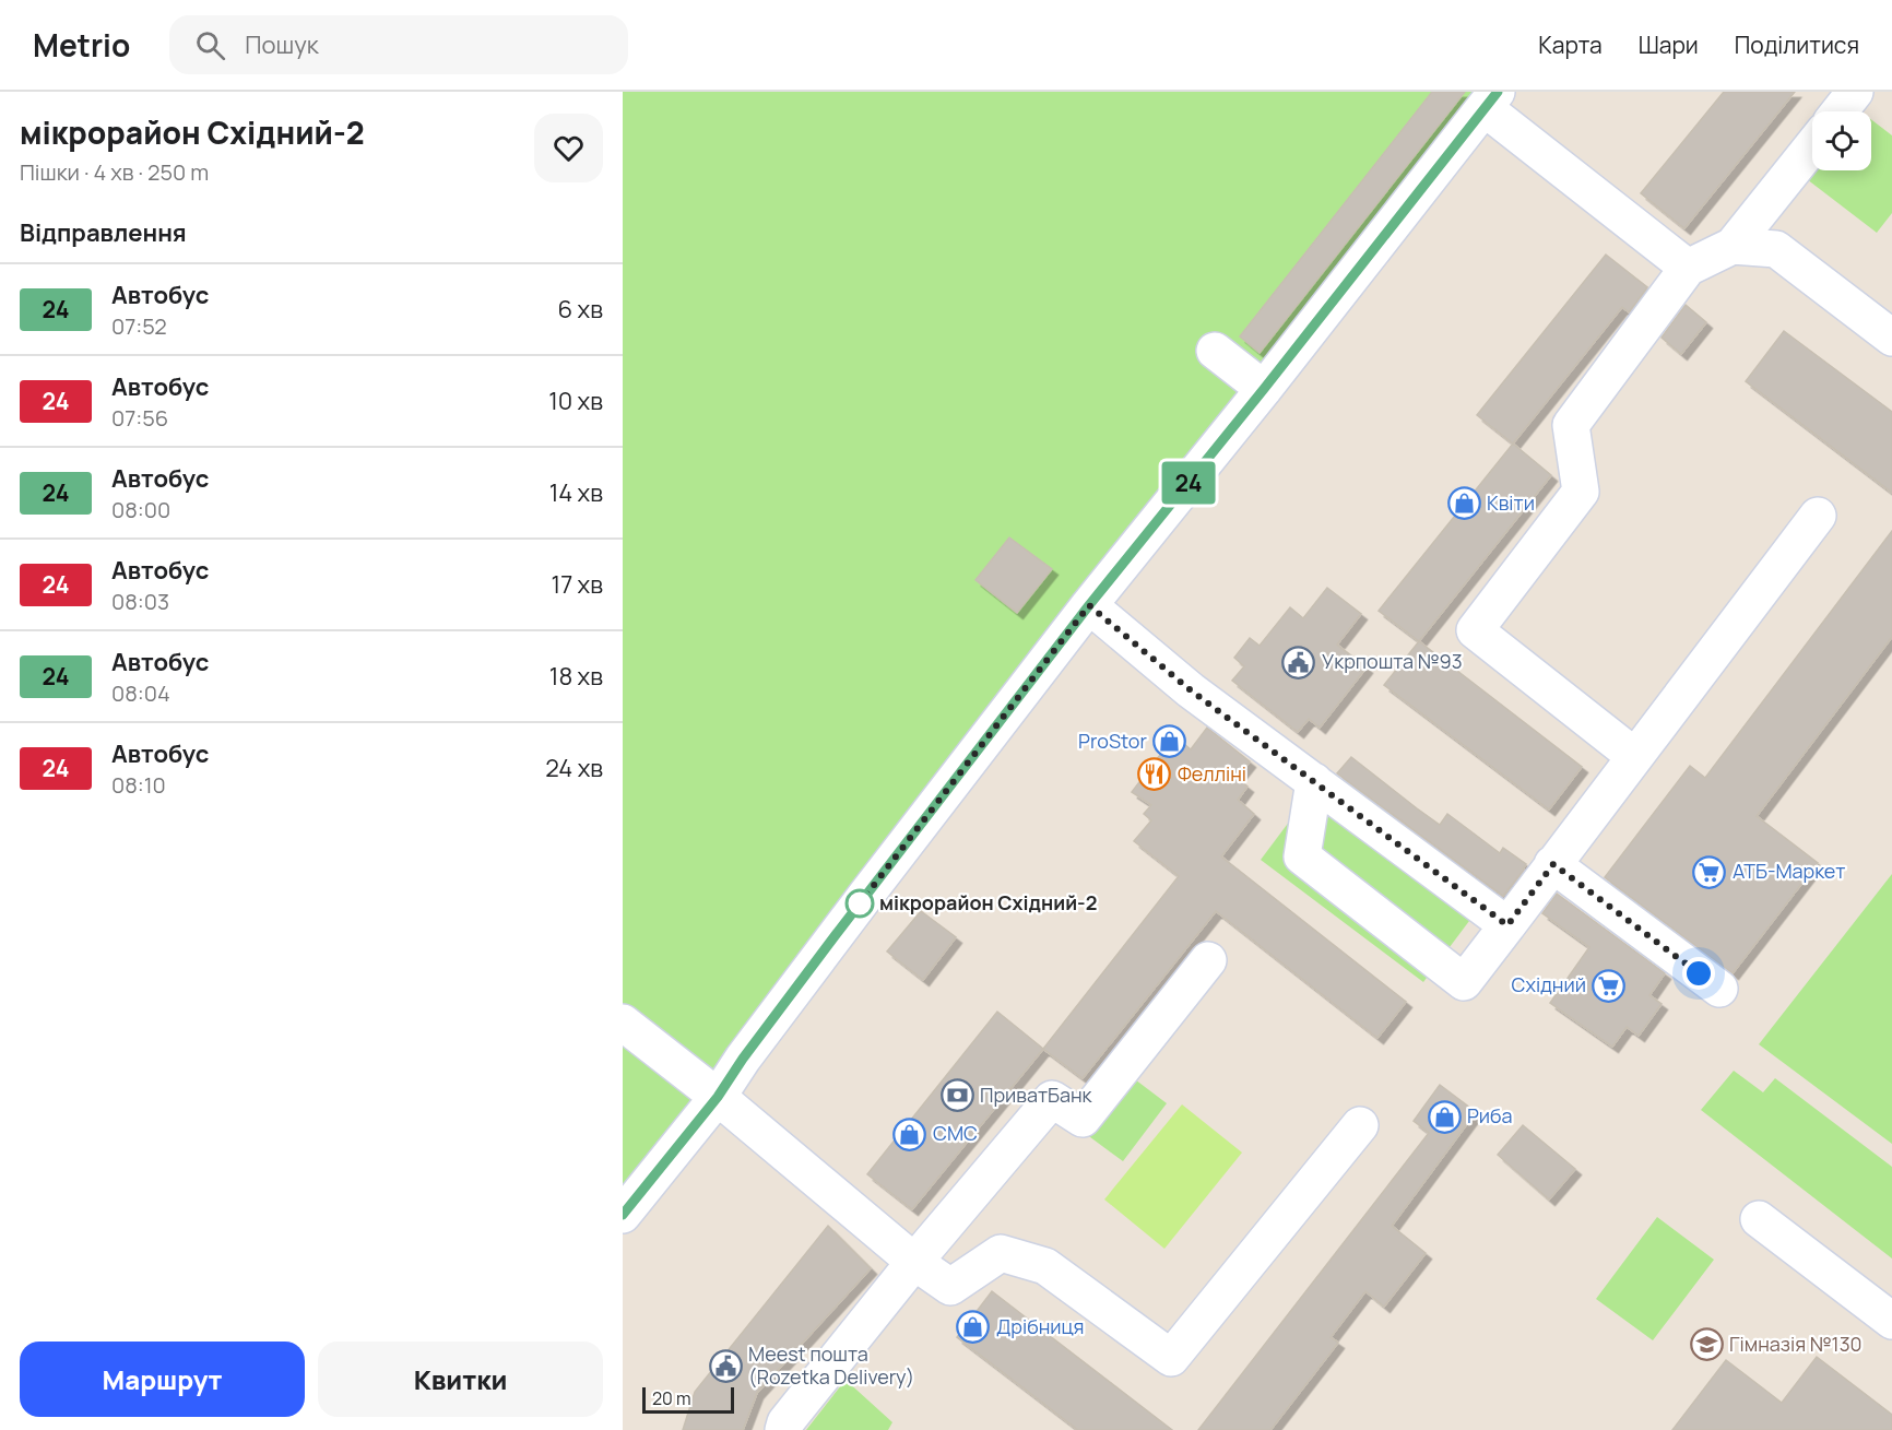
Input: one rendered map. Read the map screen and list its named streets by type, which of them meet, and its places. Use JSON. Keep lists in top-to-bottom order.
{
  "places": {
    "shop": [
      "Квіти",
      "ProStor",
      "Риба",
      "СМС",
      "Дрібниця"
    ],
    "public building": ["Укрпошта №93", "Meest пошта (Rozetka Delivery)"],
    "restaurant": ["Фелліні"],
    "supermarket": ["АТБ-Маркет", "Східний"],
    "other": ["мікрорайон Східний-2"],
    "bank": ["ПриватБанк"],
    "school or university": ["Гімназія №130"]
  },
  "lines": ["bus line 24"],
  "scale_bar": "20 m",
  "page": {
    "header": "Metrio",
    "search": "Пошук",
    "nav": ["Карта", "Шари", "Поділитися"],
    "heading": [
      ["мікрорайон Східний-2", "Пішки · 4 хв · 250 m"],
      "Відправлення"
    ],
    "on_map": "24",
    "list": [
      {
        "mark": "24",
        "name": "Автобус",
        "note": "07:52",
        "value": "6 хв"
      },
      {
        "mark": "24",
        "name": "Автобус",
        "note": "07:56",
        "value": "10 хв"
      },
      {
        "mark": "24",
        "name": "Автобус",
        "note": "08:00",
        "value": "14 хв"
      },
      {
        "mark": "24",
        "name": "Автобус",
        "note": "08:03",
        "value": "17 хв"
      },
      {
        "mark": "24",
        "name": "Автобус",
        "note": "08:04",
        "value": "18 хв"
      },
      {
        "mark": "24",
        "name": "Автобус",
        "note": "08:10",
        "value": "24 хв"
      }
    ],
    "buttons": ["Маршрут", "Квитки"],
    "scale": "20 m"
  }
}
